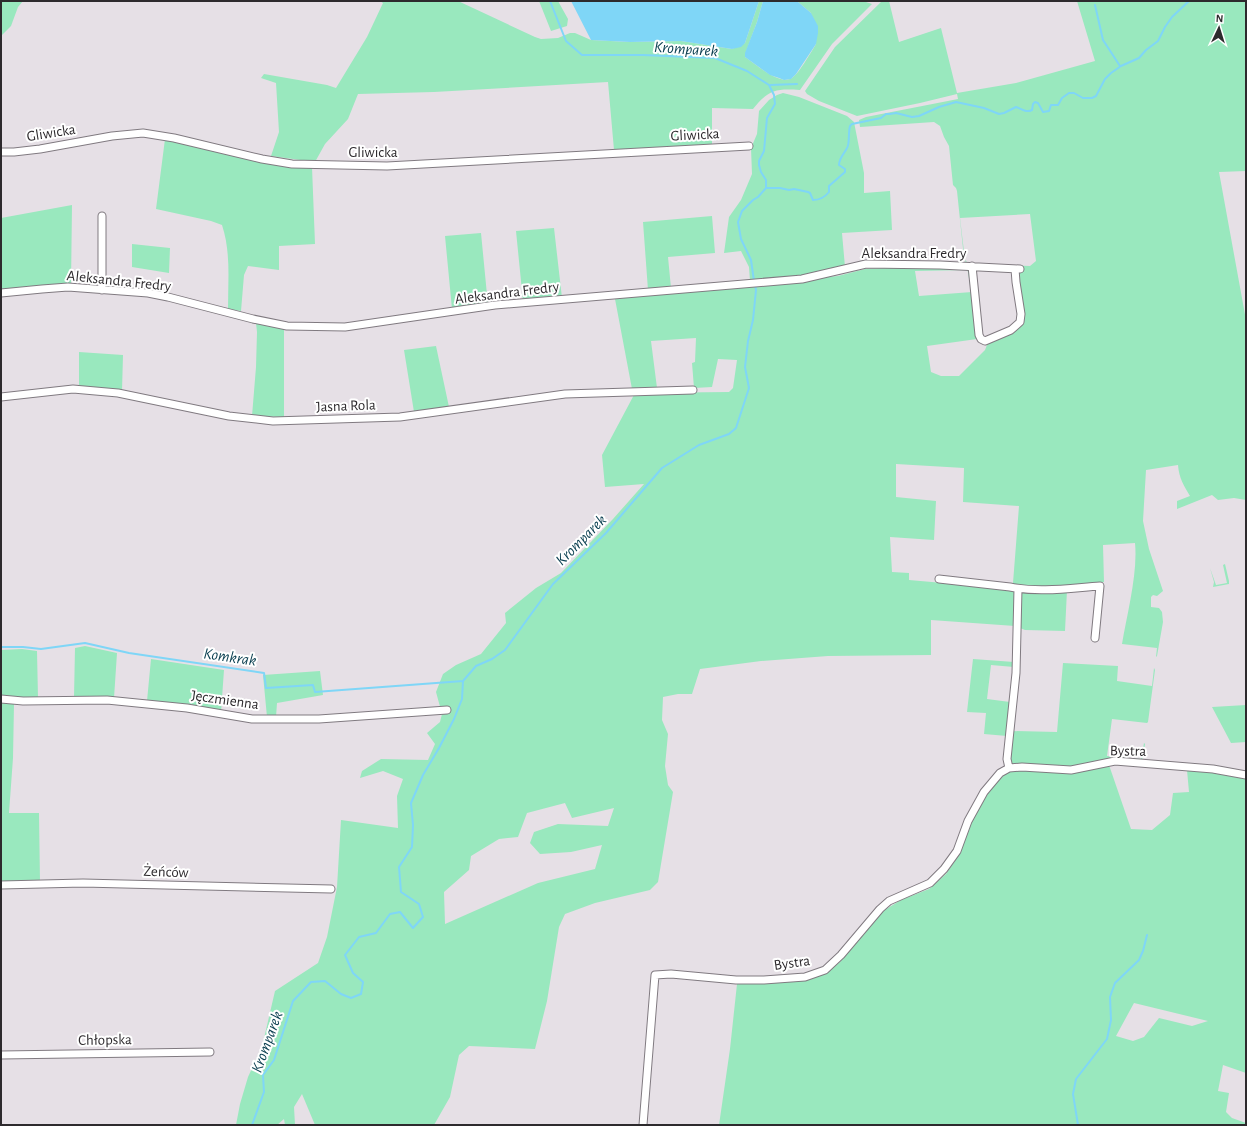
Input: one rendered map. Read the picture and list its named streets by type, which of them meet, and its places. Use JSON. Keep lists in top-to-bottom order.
{
  "streets": {
    "street": [
      "Gliwicka",
      "Aleksandra Fredry",
      "Jasna Rola",
      "Jęczmienna",
      "Bystra",
      "Żeńców",
      "Chłopska"
    ]
  },
  "water": ["Kromparek", "Komkrak"],
  "north": "top"
}
